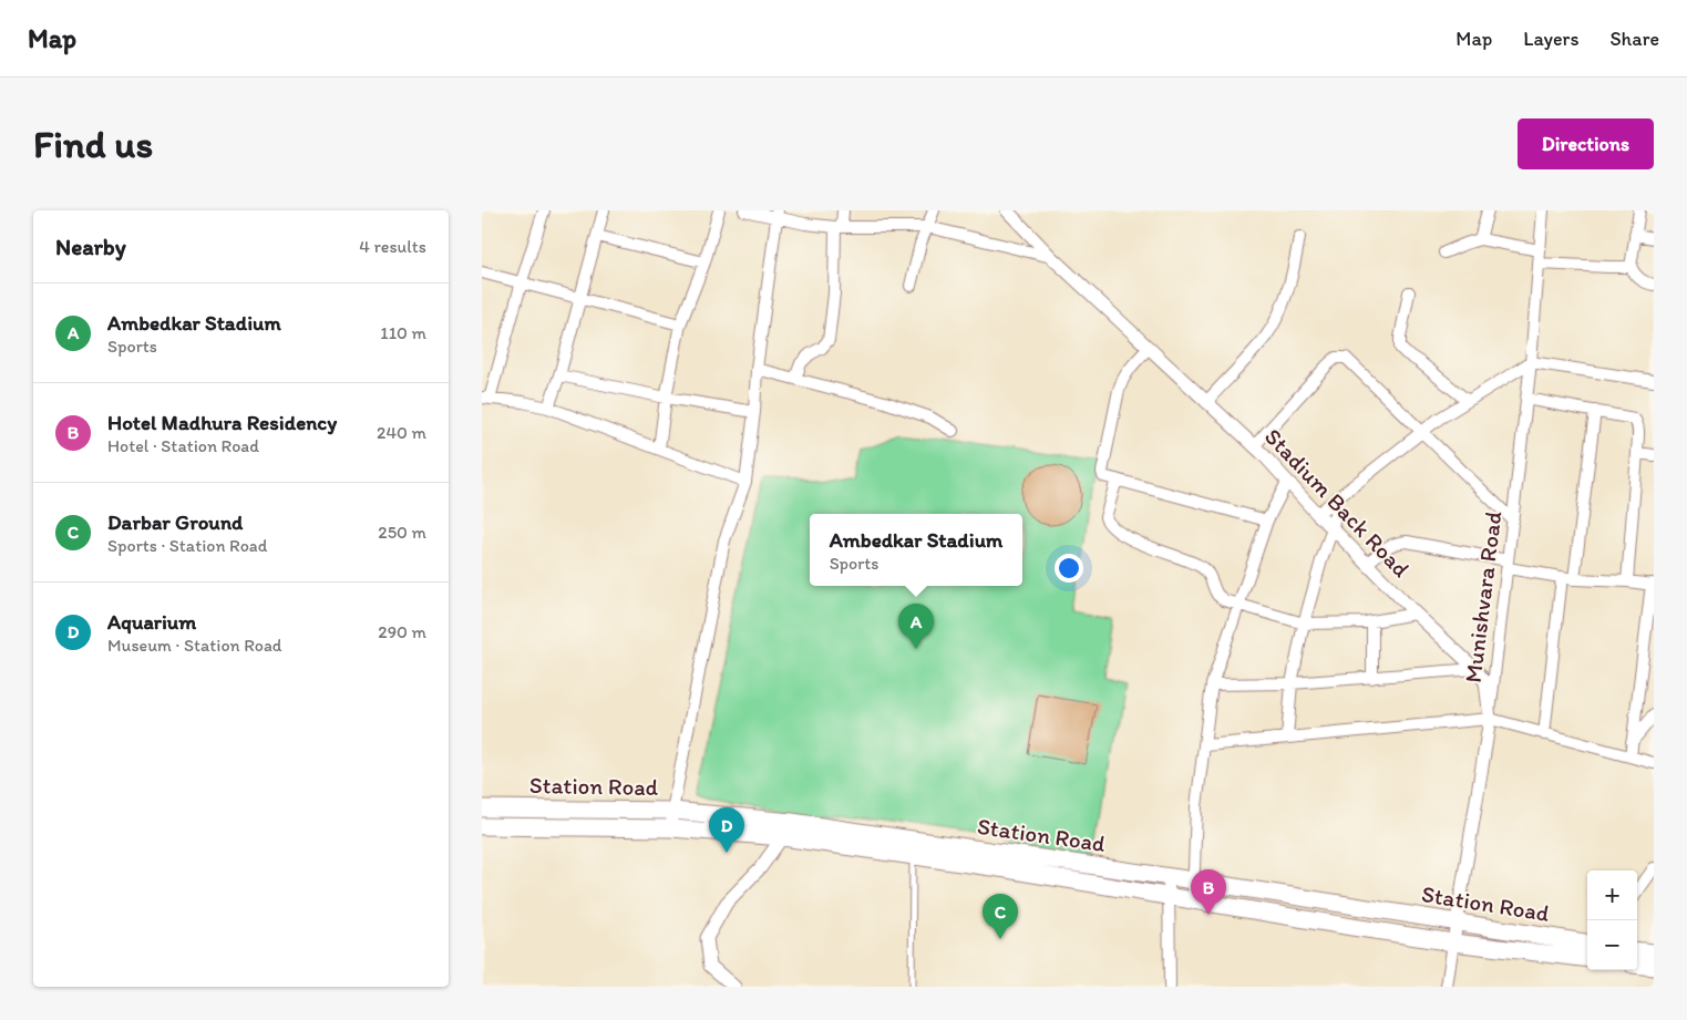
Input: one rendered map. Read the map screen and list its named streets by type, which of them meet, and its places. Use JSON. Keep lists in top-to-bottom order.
{
  "streets": {
    "main road": ["Station Road"],
    "street": ["Stadium Back Road", "Munishvara Road"]
  },
  "crossings": [
    ["Stadium Back Road", "Munishvara Road"],
    ["Munishvara Road", "Station Road"]
  ],
  "page": {
    "header": "Map",
    "nav": ["Map", "Layers", "Share"],
    "buttons": "Directions",
    "title": "Find us",
    "heading": ["Nearby", "4 results"],
    "list": [
      {
        "mark": "A",
        "name": "Ambedkar Stadium",
        "note": "Sports",
        "value": "110 m"
      },
      {
        "mark": "B",
        "name": "Hotel Madhura Residency",
        "note": "Hotel · Station Road",
        "value": "240 m"
      },
      {
        "mark": "C",
        "name": "Darbar Ground",
        "note": "Sports · Station Road",
        "value": "250 m"
      },
      {
        "mark": "D",
        "name": "Aquarium",
        "note": "Museum · Station Road",
        "value": "290 m"
      }
    ],
    "popup": ["Ambedkar Stadium", "Sports"],
    "pins": [
      "A",
      "D",
      "B",
      "C"
    ],
    "map_buttons": ["+", "−"]
  }
}
